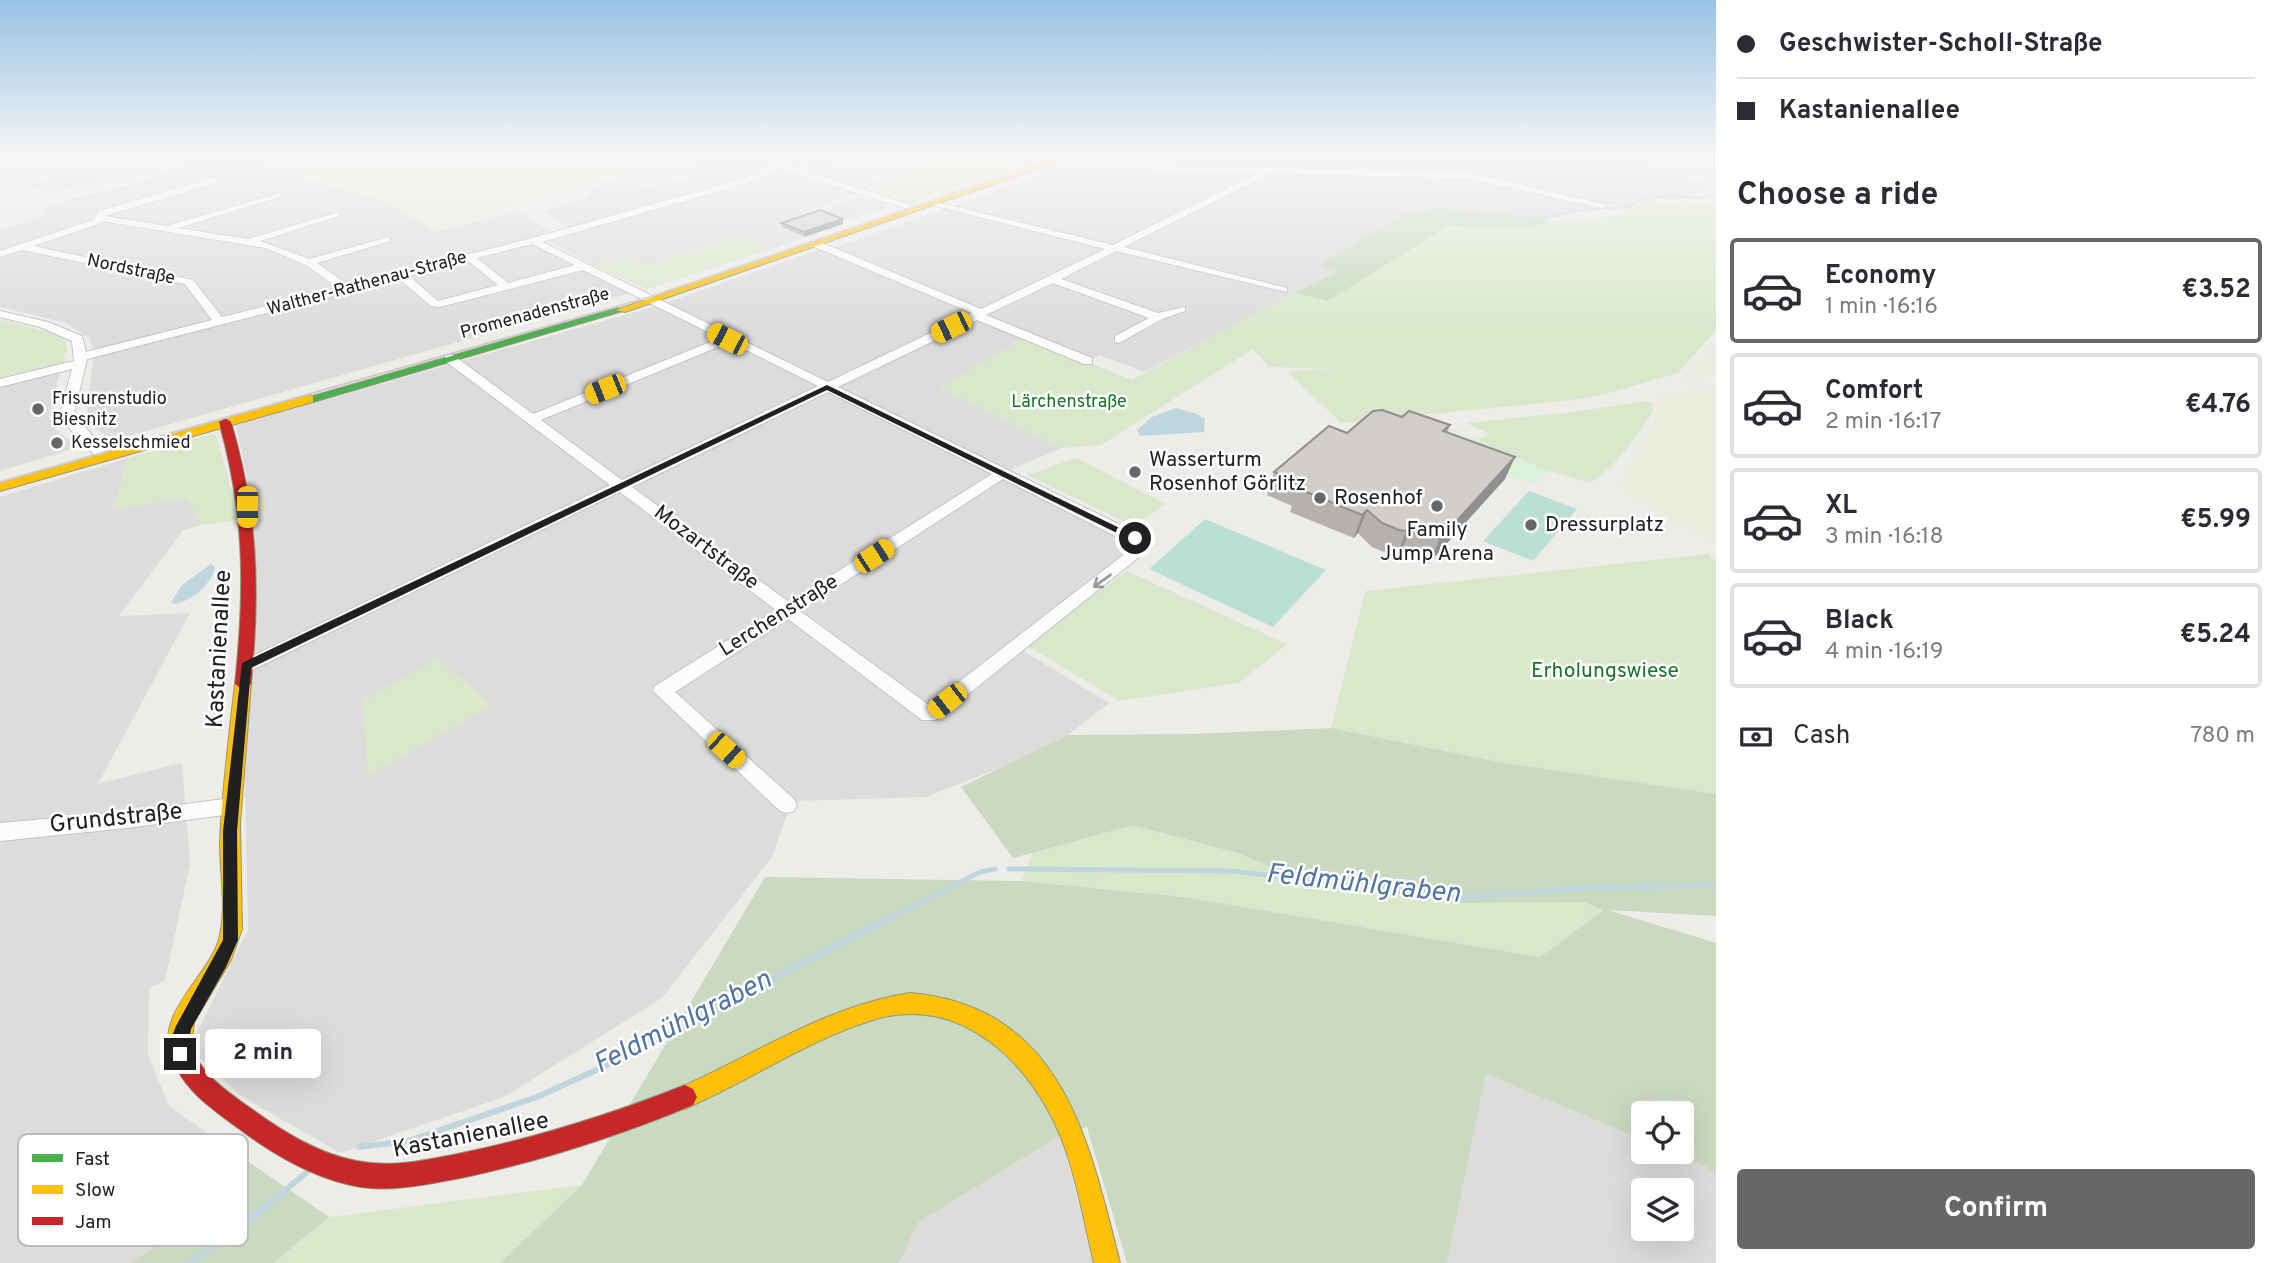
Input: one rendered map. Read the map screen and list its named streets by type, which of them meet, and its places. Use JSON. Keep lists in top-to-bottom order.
{
  "streets": {
    "main road": ["Promenadenstraße", "Kastanienallee"],
    "street": [
      "Nordstraße",
      "Walther-Rathenau-Straße",
      "Mozartstraße",
      "Lerchenstraße",
      "Grundstraße"
    ]
  },
  "crossings": [
    ["Nordstraße", "Walther-Rathenau-Straße"],
    ["Promenadenstraße", "Mozartstraße"],
    ["Promenadenstraße", "Kastanienallee"],
    ["Mozartstraße", "Lerchenstraße"],
    ["Kastanienallee", "Grundstraße"]
  ],
  "water": ["Feldmühlgraben"],
  "parks": ["Lärchenstraße", "Erholungswiese"],
  "places": [
    "Frisurenstudio Biesnitz",
    "Kesselschmied",
    "Wasserturm Rosenhof Görlitz",
    "Rosenhof",
    "Family Jump Arena",
    "Dressurplatz"
  ],
  "legend": ["Fast", "Slow", "Jam"],
  "page": {
    "banner": ["Geschwister-Scholl-Straße", "Kastanienallee"],
    "heading": "Choose a ride",
    "list": [
      {
        "name": "Economy",
        "note": "1 min · 16:16",
        "value": "€3.52"
      },
      {
        "name": "Comfort",
        "note": "2 min · 16:17",
        "value": "€4.76"
      },
      {
        "name": "XL",
        "note": "3 min · 16:18",
        "value": "€5.99"
      },
      {
        "name": "Black",
        "note": "4 min · 16:19",
        "value": "€5.24"
      }
    ],
    "pay": ["Cash", "780 m"],
    "bubble": "2 min",
    "buttons": "Confirm"
  }
}
